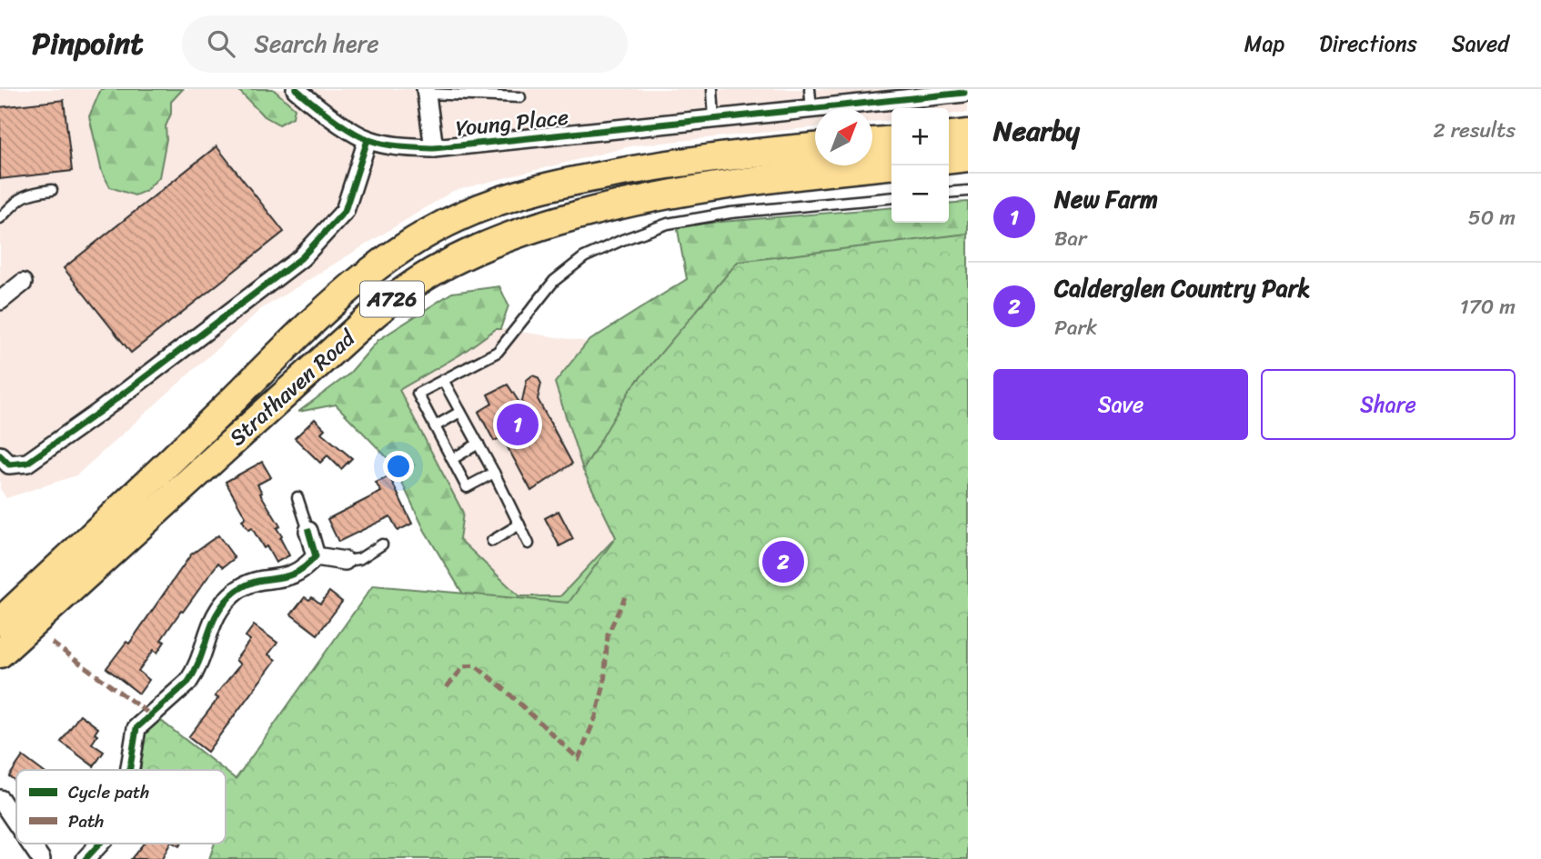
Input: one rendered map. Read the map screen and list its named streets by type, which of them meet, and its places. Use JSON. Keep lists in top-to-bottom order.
{
  "streets": {
    "main road": ["A726", "Strathaven Road"],
    "street": ["Young Place"]
  },
  "legend": ["Cycle path", "Path"],
  "north": "top right",
  "page": {
    "header": "Pinpoint",
    "search": "Search here",
    "nav": ["Map", "Directions", "Saved"],
    "heading": ["Nearby", "2 results"],
    "map_buttons": ["+", "−"],
    "list": [
      {
        "mark": "1",
        "name": "New Farm",
        "note": "Bar",
        "value": "50 m"
      },
      {
        "mark": "2",
        "name": "Calderglen Country Park",
        "note": "Park",
        "value": "170 m"
      }
    ],
    "buttons": ["Save", "Share"],
    "pins": ["1", "2"]
  }
}
